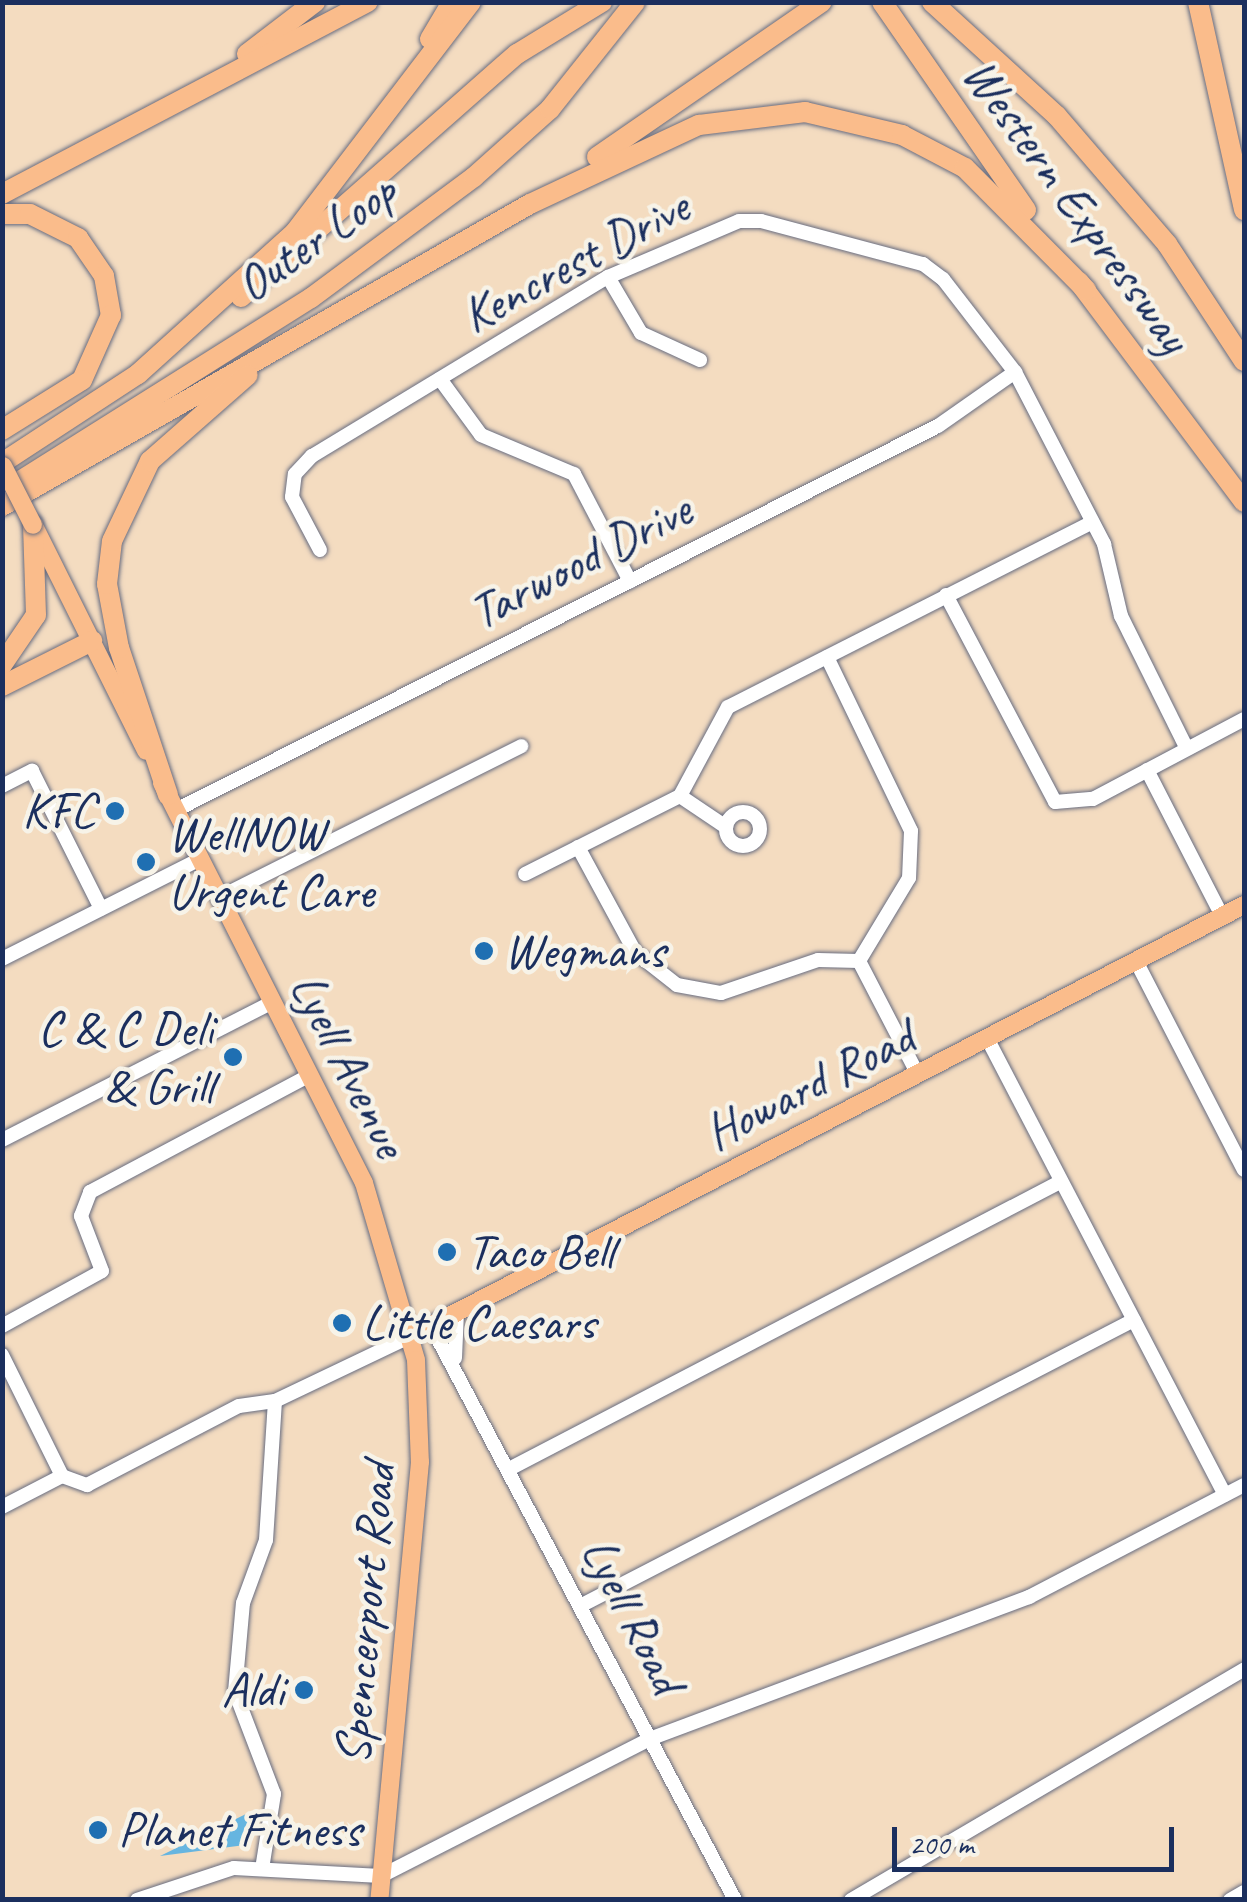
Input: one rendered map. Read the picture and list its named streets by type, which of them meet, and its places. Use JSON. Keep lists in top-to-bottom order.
{
  "streets": {
    "highway": ["Western Expressway", "Outer Loop"],
    "main road": ["Lyell Avenue", "Howard Road", "Spencerport Road"],
    "street": ["Kencrest Drive", "Tarwood Drive", "Lyell Road"]
  },
  "crossings": [
    ["Outer Loop", "Lyell Avenue"],
    ["Kencrest Drive", "Tarwood Drive"],
    ["Tarwood Drive", "Lyell Avenue"],
    ["Lyell Avenue", "Howard Road"],
    ["Lyell Avenue", "Spencerport Road"],
    ["Howard Road", "Spencerport Road"],
    ["Howard Road", "Lyell Road"]
  ],
  "places": [
    "KFC",
    "WellNOW Urgent Care",
    "Wegmans",
    "C & C Deli & Grill",
    "Taco Bell",
    "Little Caesars",
    "Aldi",
    "Planet Fitness"
  ],
  "scale_bar": "200 m"
}
